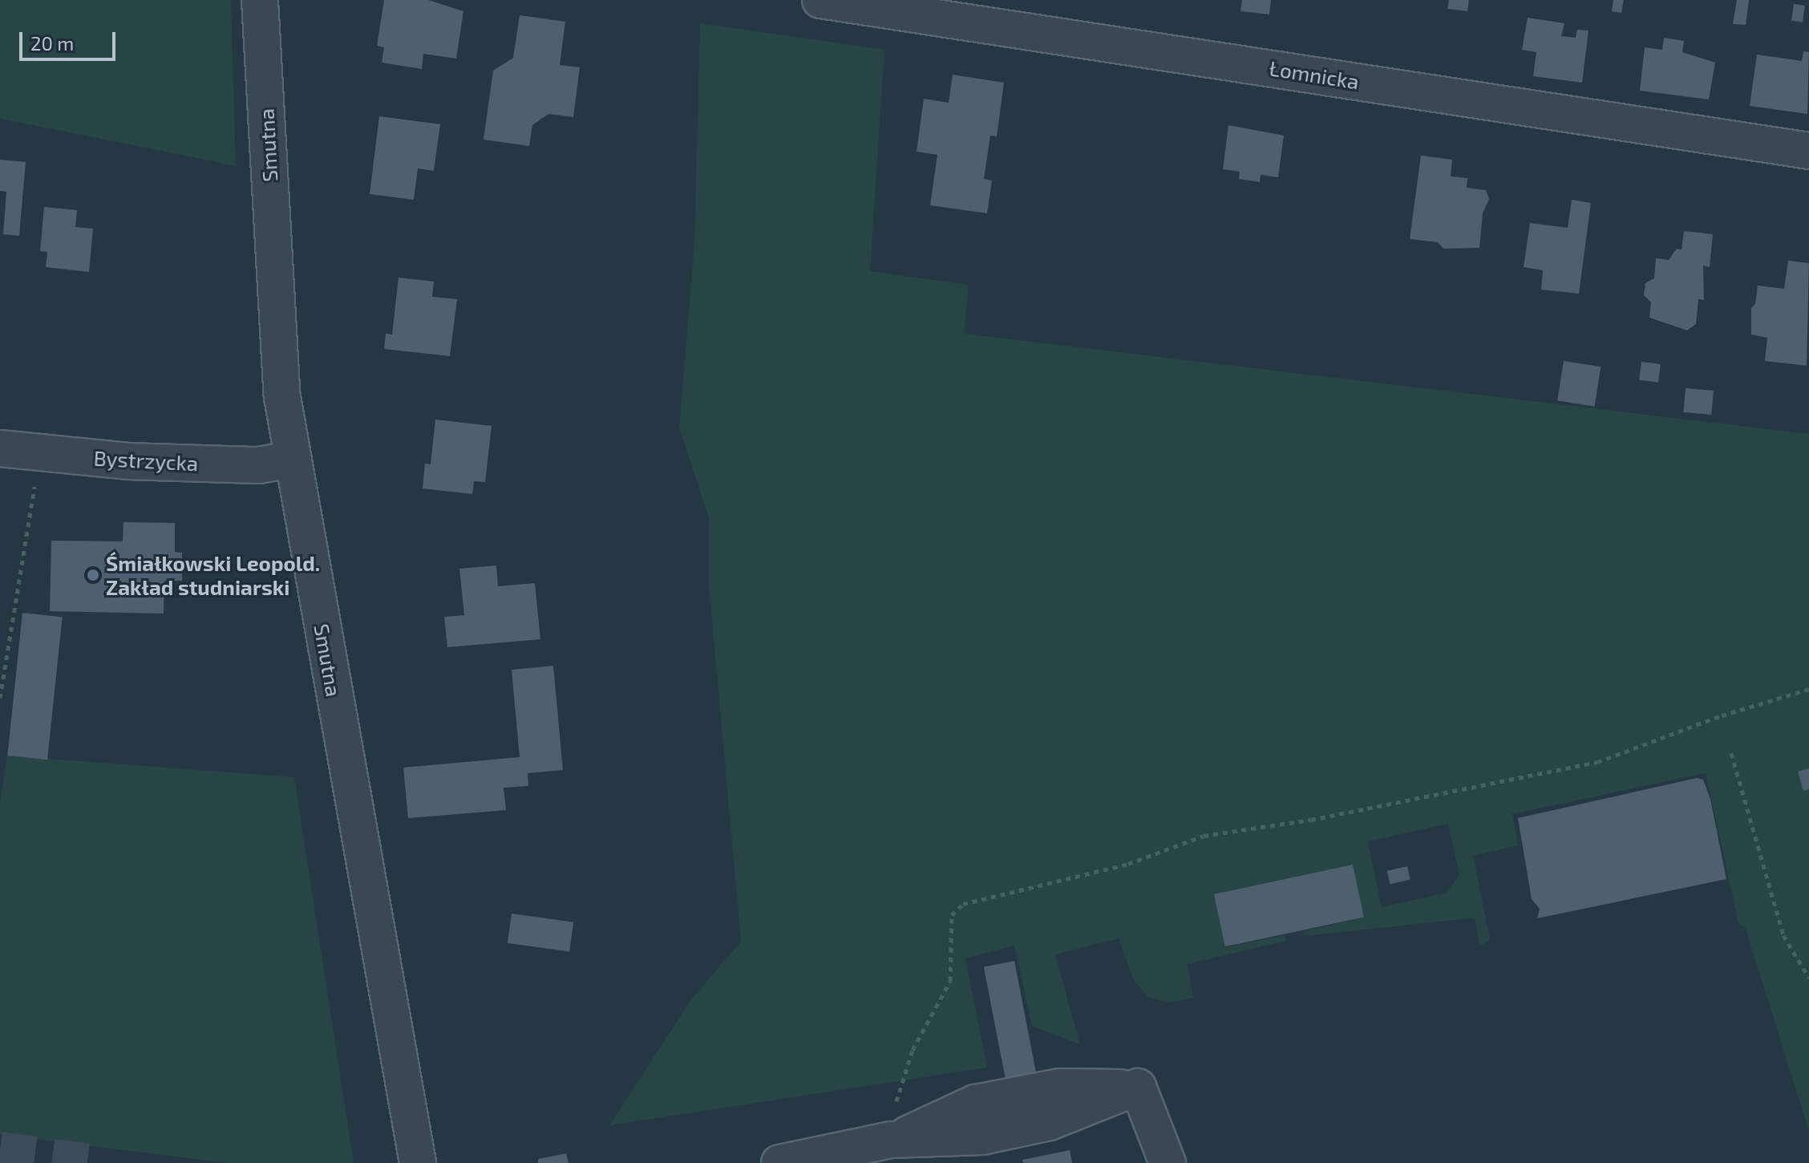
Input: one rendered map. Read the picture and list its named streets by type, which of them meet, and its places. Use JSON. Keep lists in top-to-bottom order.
{
  "streets": {
    "street": ["Łomnicka", "Smutna", "Bystrzycka"]
  },
  "crossings": [
    ["Smutna", "Bystrzycka"]
  ],
  "places": ["Śmiałkowski Leopold. Zakład studniarski"],
  "scale_bar": "20 m"
}
